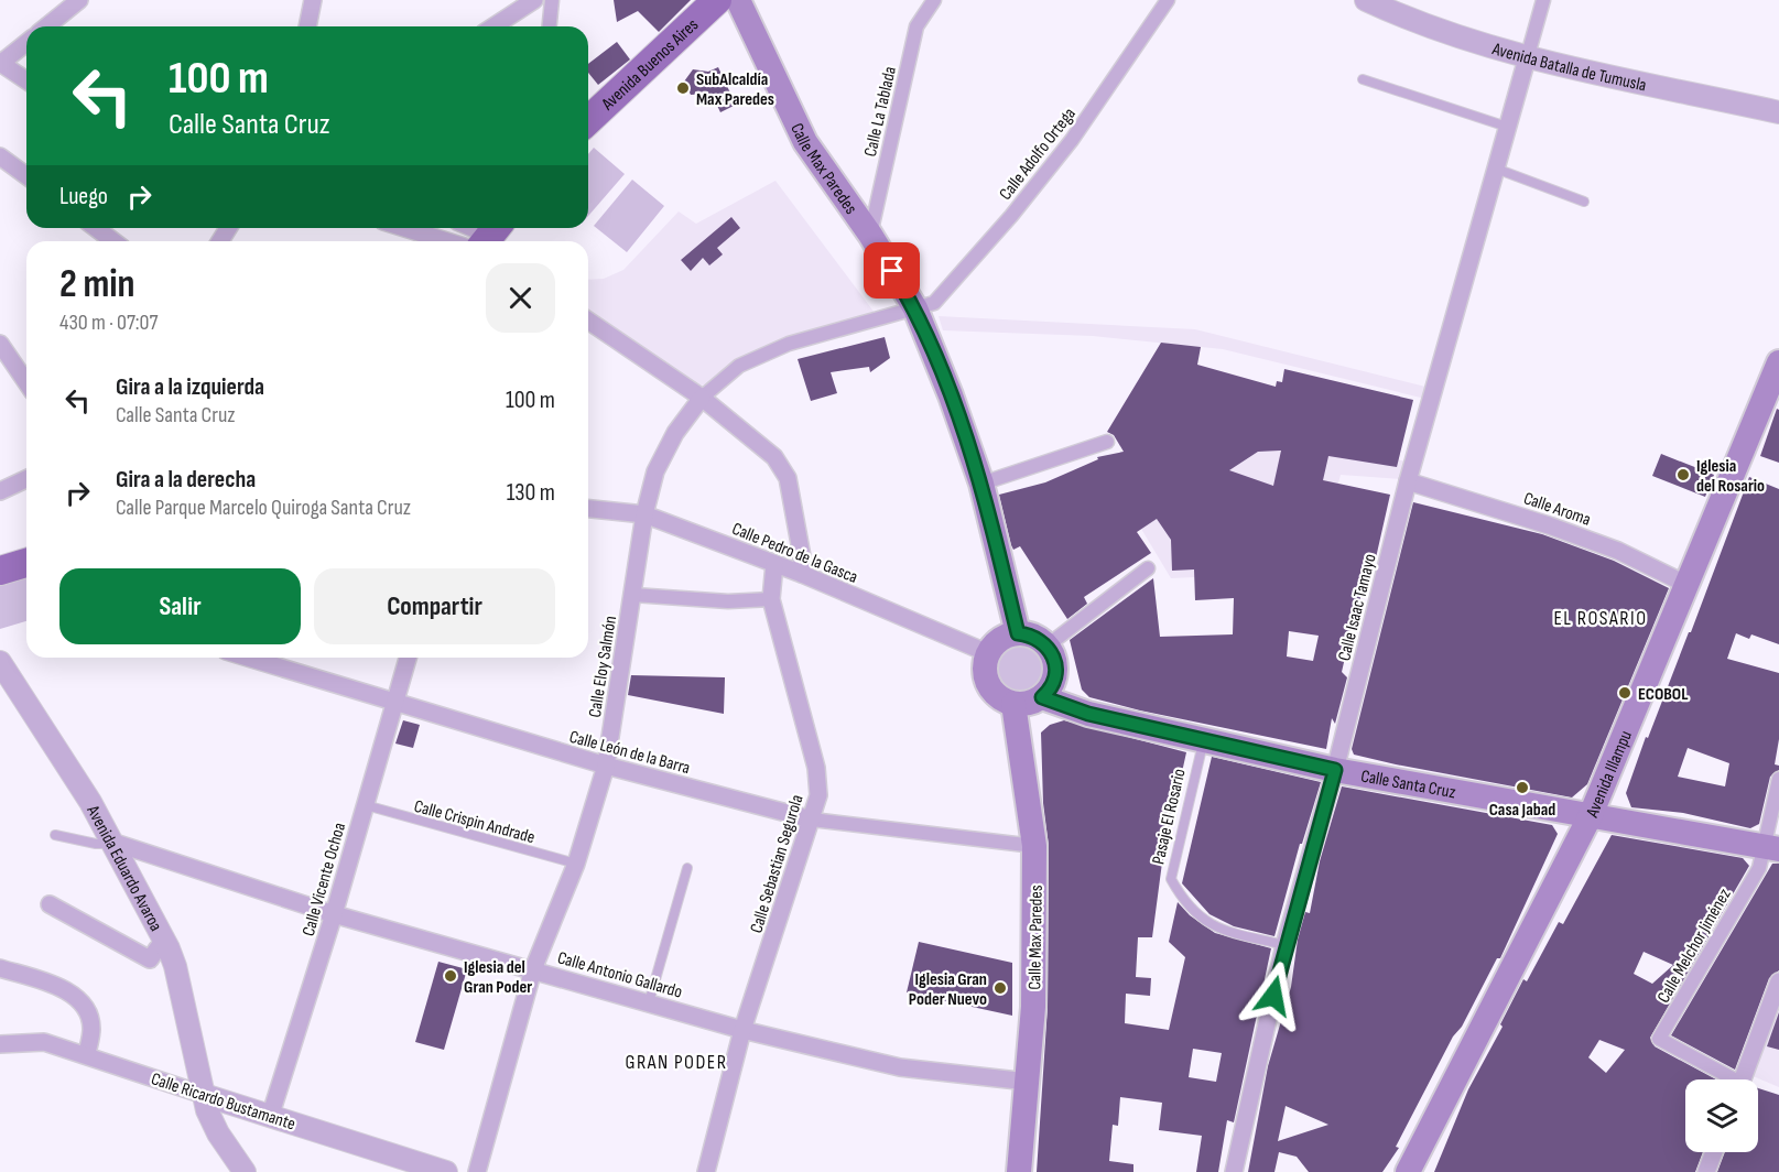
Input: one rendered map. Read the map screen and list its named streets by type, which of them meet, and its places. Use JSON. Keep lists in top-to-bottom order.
{
  "streets": {
    "main road": [
      "Avenida Buenos Aires",
      "Calle Max Paredes",
      "Avenida Illampu",
      "Calle Santa Cruz"
    ],
    "street": [
      "Avenida Batalla de Tumusla",
      "Calle La Tablada",
      "Calle Adolfo Ortega",
      "Calle Aroma",
      "Calle Pedro de la Gasca",
      "Calle Isaac Tamayo",
      "Calle Eloy Salmón",
      "Calle León de la Barra",
      "Calle Sebastian Segurola",
      "Avenida Eduardo Avaroa",
      "Calle Vicente Ochoa",
      "Calle Melchor Jiménez",
      "Calle Antonio Gallardo",
      "Calle Ricardo Bustamante"
    ],
    "lane": ["Pasaje El Rosario", "Calle Crispin Andrade"]
  },
  "crossings": [
    ["Avenida Batalla de Tumusla", "Calle Isaac Tamayo"],
    ["Calle La Tablada", "Calle Max Paredes"],
    ["Calle Adolfo Ortega", "Calle Max Paredes"],
    ["Calle Adolfo Ortega", "Calle Eloy Salmón"],
    ["Calle Max Paredes", "Calle Pedro de la Gasca"],
    ["Calle Max Paredes", "Calle Eloy Salmón"],
    ["Calle Max Paredes", "Calle León de la Barra"],
    ["Calle Max Paredes", "Calle Santa Cruz"],
    ["Calle Max Paredes", "Calle Antonio Gallardo"],
    ["Calle Aroma", "Calle Isaac Tamayo"],
    ["Calle Aroma", "Avenida Illampu"],
    ["Calle Pedro de la Gasca", "Calle Eloy Salmón"],
    ["Calle Pedro de la Gasca", "Calle Santa Cruz"],
    ["Calle Pedro de la Gasca", "Calle Sebastian Segurola"],
    ["Calle Isaac Tamayo", "Calle Santa Cruz"],
    ["Calle Isaac Tamayo", "Pasaje El Rosario"],
    ["Calle Eloy Salmón", "Calle León de la Barra"],
    ["Calle Eloy Salmón", "Calle Crispin Andrade"],
    ["Calle Eloy Salmón", "Calle Antonio Gallardo"],
    ["Calle León de la Barra", "Calle Sebastian Segurola"],
    ["Calle León de la Barra", "Calle Vicente Ochoa"],
    ["Avenida Illampu", "Calle Santa Cruz"],
    ["Calle Santa Cruz", "Pasaje El Rosario"],
    ["Calle Santa Cruz", "Calle Melchor Jiménez"],
    ["Calle Crispin Andrade", "Calle Vicente Ochoa"],
    ["Calle Sebastian Segurola", "Calle Antonio Gallardo"],
    ["Avenida Eduardo Avaroa", "Calle Antonio Gallardo"],
    ["Avenida Eduardo Avaroa", "Calle Ricardo Bustamante"],
    ["Calle Vicente Ochoa", "Calle Antonio Gallardo"],
    ["Calle Vicente Ochoa", "Calle Ricardo Bustamante"]
  ],
  "districts": ["EL ROSARIO", "GRAN PODER"],
  "places": [
    "SubAlcaldía Max Paredes",
    "Iglesia del Rosario",
    "ECOBOL",
    "Casa Jabad",
    "Iglesia del Gran Poder",
    "Iglesia Gran Poder Nuevo"
  ],
  "page": {
    "turn": ["100 m", "Calle Santa Cruz"],
    "then": "Luego",
    "heading": ["2 min", "430 m · 07:07"],
    "list": [
      {
        "name": "Gira a la izquierda",
        "note": "Calle Santa Cruz",
        "value": "100 m"
      },
      {
        "name": "Gira a la derecha",
        "note": "Calle Parque Marcelo Quiroga Santa Cruz",
        "value": "130 m"
      }
    ],
    "buttons": ["Salir", "Compartir"]
  }
}
